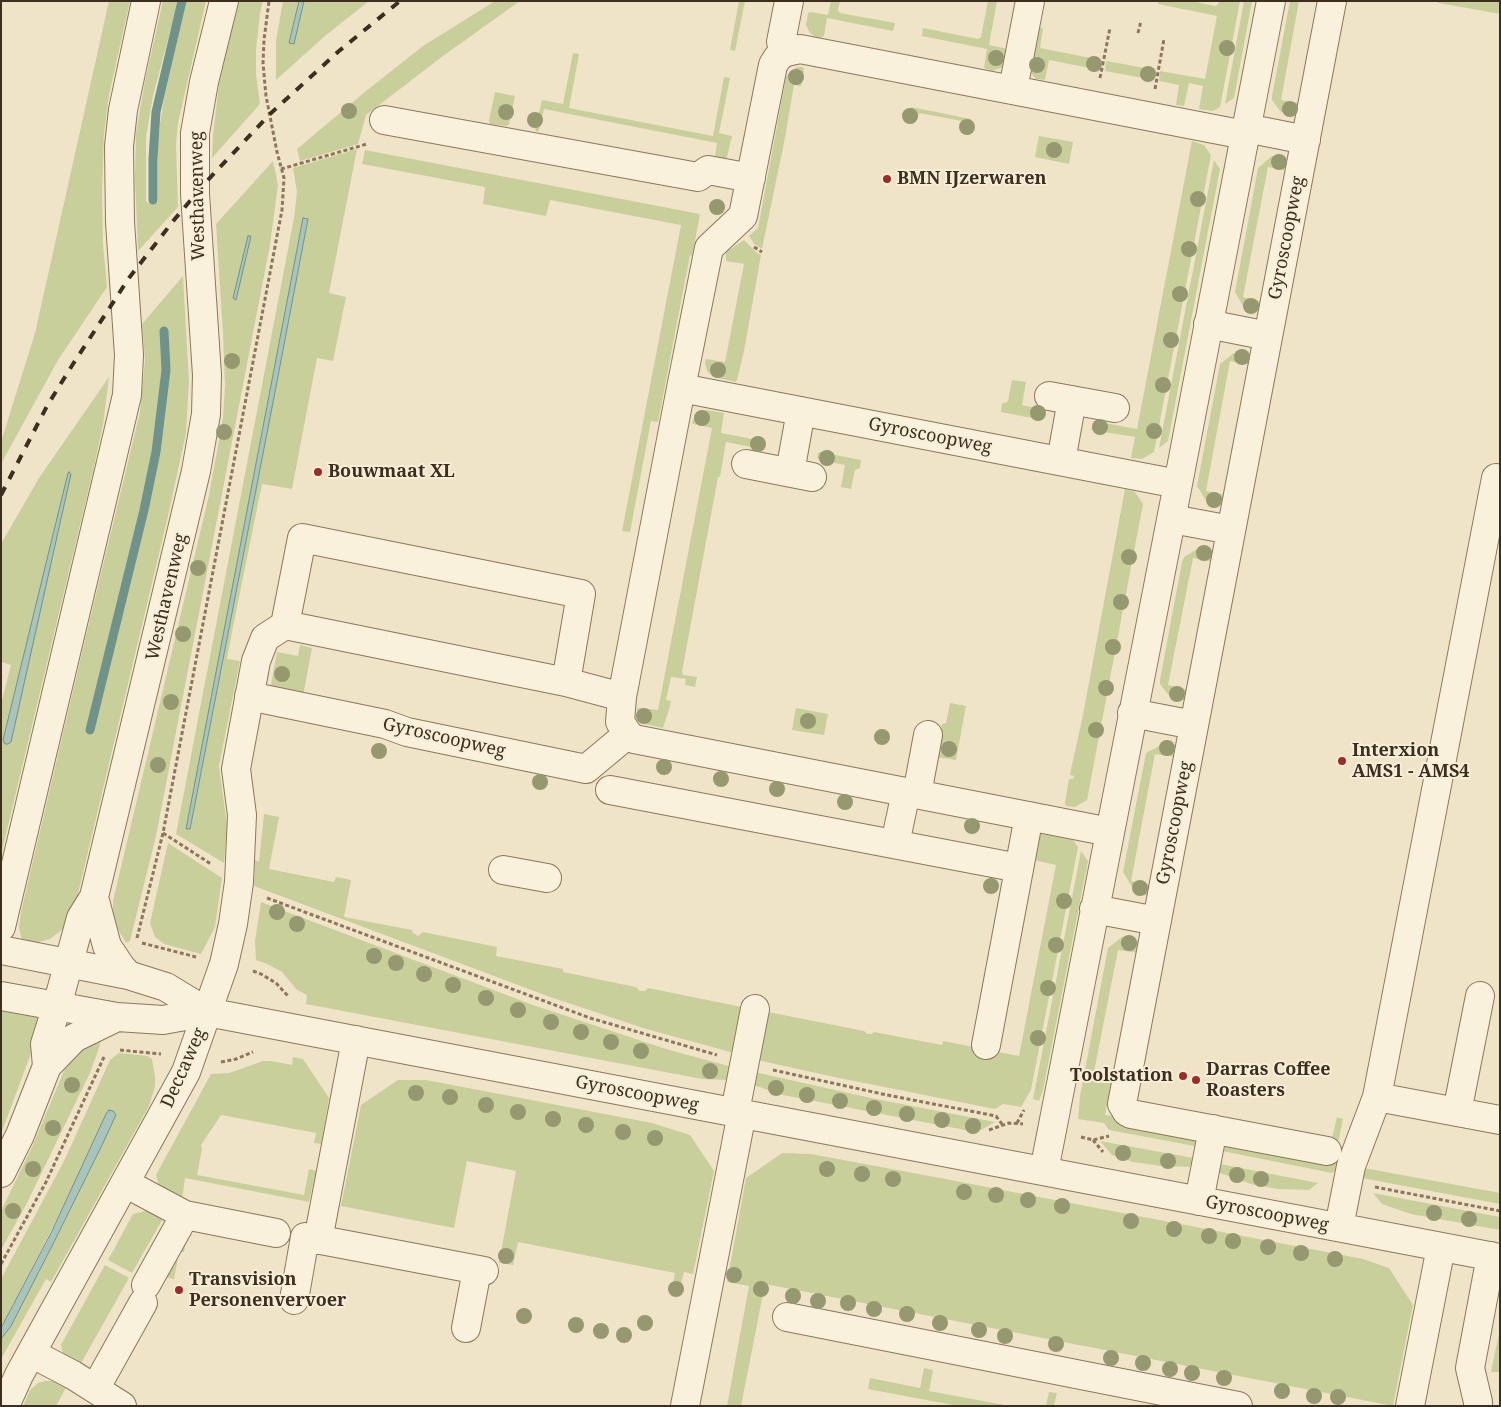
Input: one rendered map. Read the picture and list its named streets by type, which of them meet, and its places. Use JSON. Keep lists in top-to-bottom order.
{
  "streets": {
    "street": ["Westhavenweg", "Gyroscoopweg", "Deccaweg"]
  },
  "crossings": [
    ["Westhavenweg", "Gyroscoopweg"],
    ["Gyroscoopweg", "Deccaweg"]
  ],
  "places": [
    "BMN IJzerwaren",
    "Bouwmaat XL",
    "Interxion AMS1 - AMS4",
    "Toolstation",
    "Darras Coffee Roasters",
    "Transvision Personenvervoer"
  ]
}
